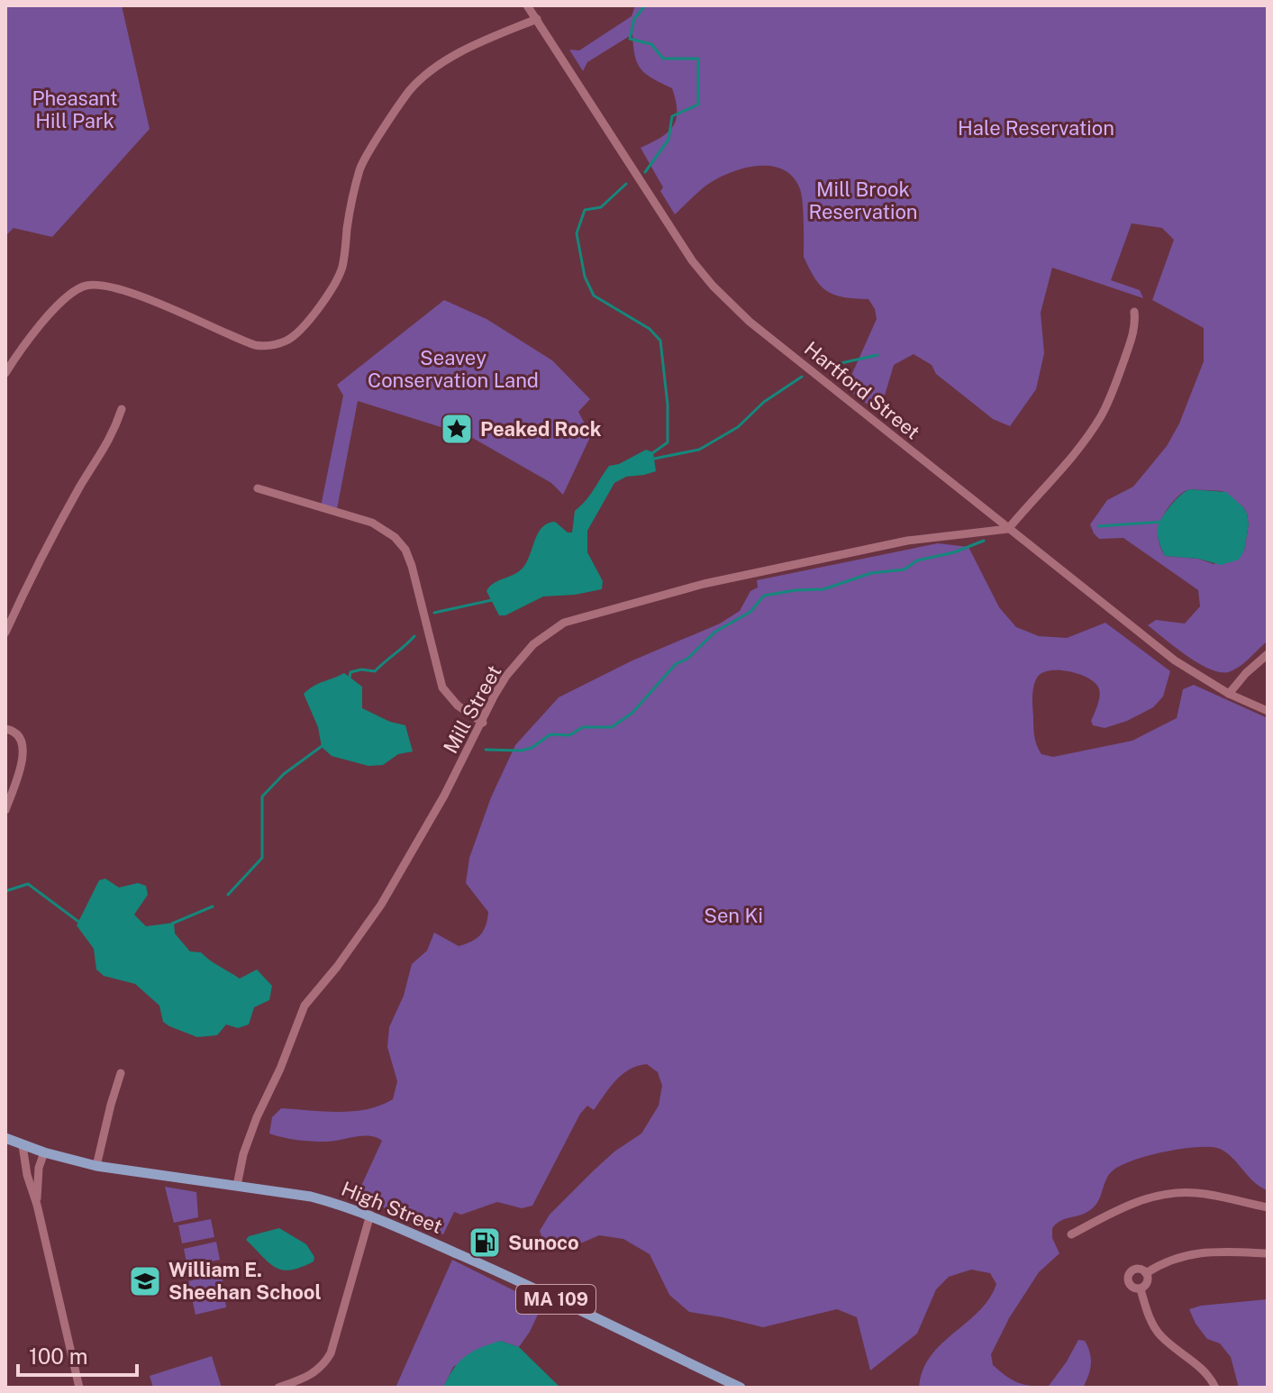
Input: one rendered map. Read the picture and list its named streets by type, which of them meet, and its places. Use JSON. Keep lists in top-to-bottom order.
{
  "streets": {
    "main road": ["High Street", "MA 109"],
    "street": ["Hartford Street", "Mill Street"]
  },
  "crossings": [
    ["Hartford Street", "Mill Street"],
    ["Mill Street", "High Street"]
  ],
  "parks": [
    "Pheasant Hill Park",
    "Hale Reservation",
    "Mill Brook Reservation",
    "Seavey Conservation Land",
    "Sen Ki"
  ],
  "places": {
    "place": ["Peaked Rock"],
    "fuel station": ["Sunoco"],
    "school or university": ["William E. Sheehan School"]
  },
  "scale_bar": "100 m"
}
